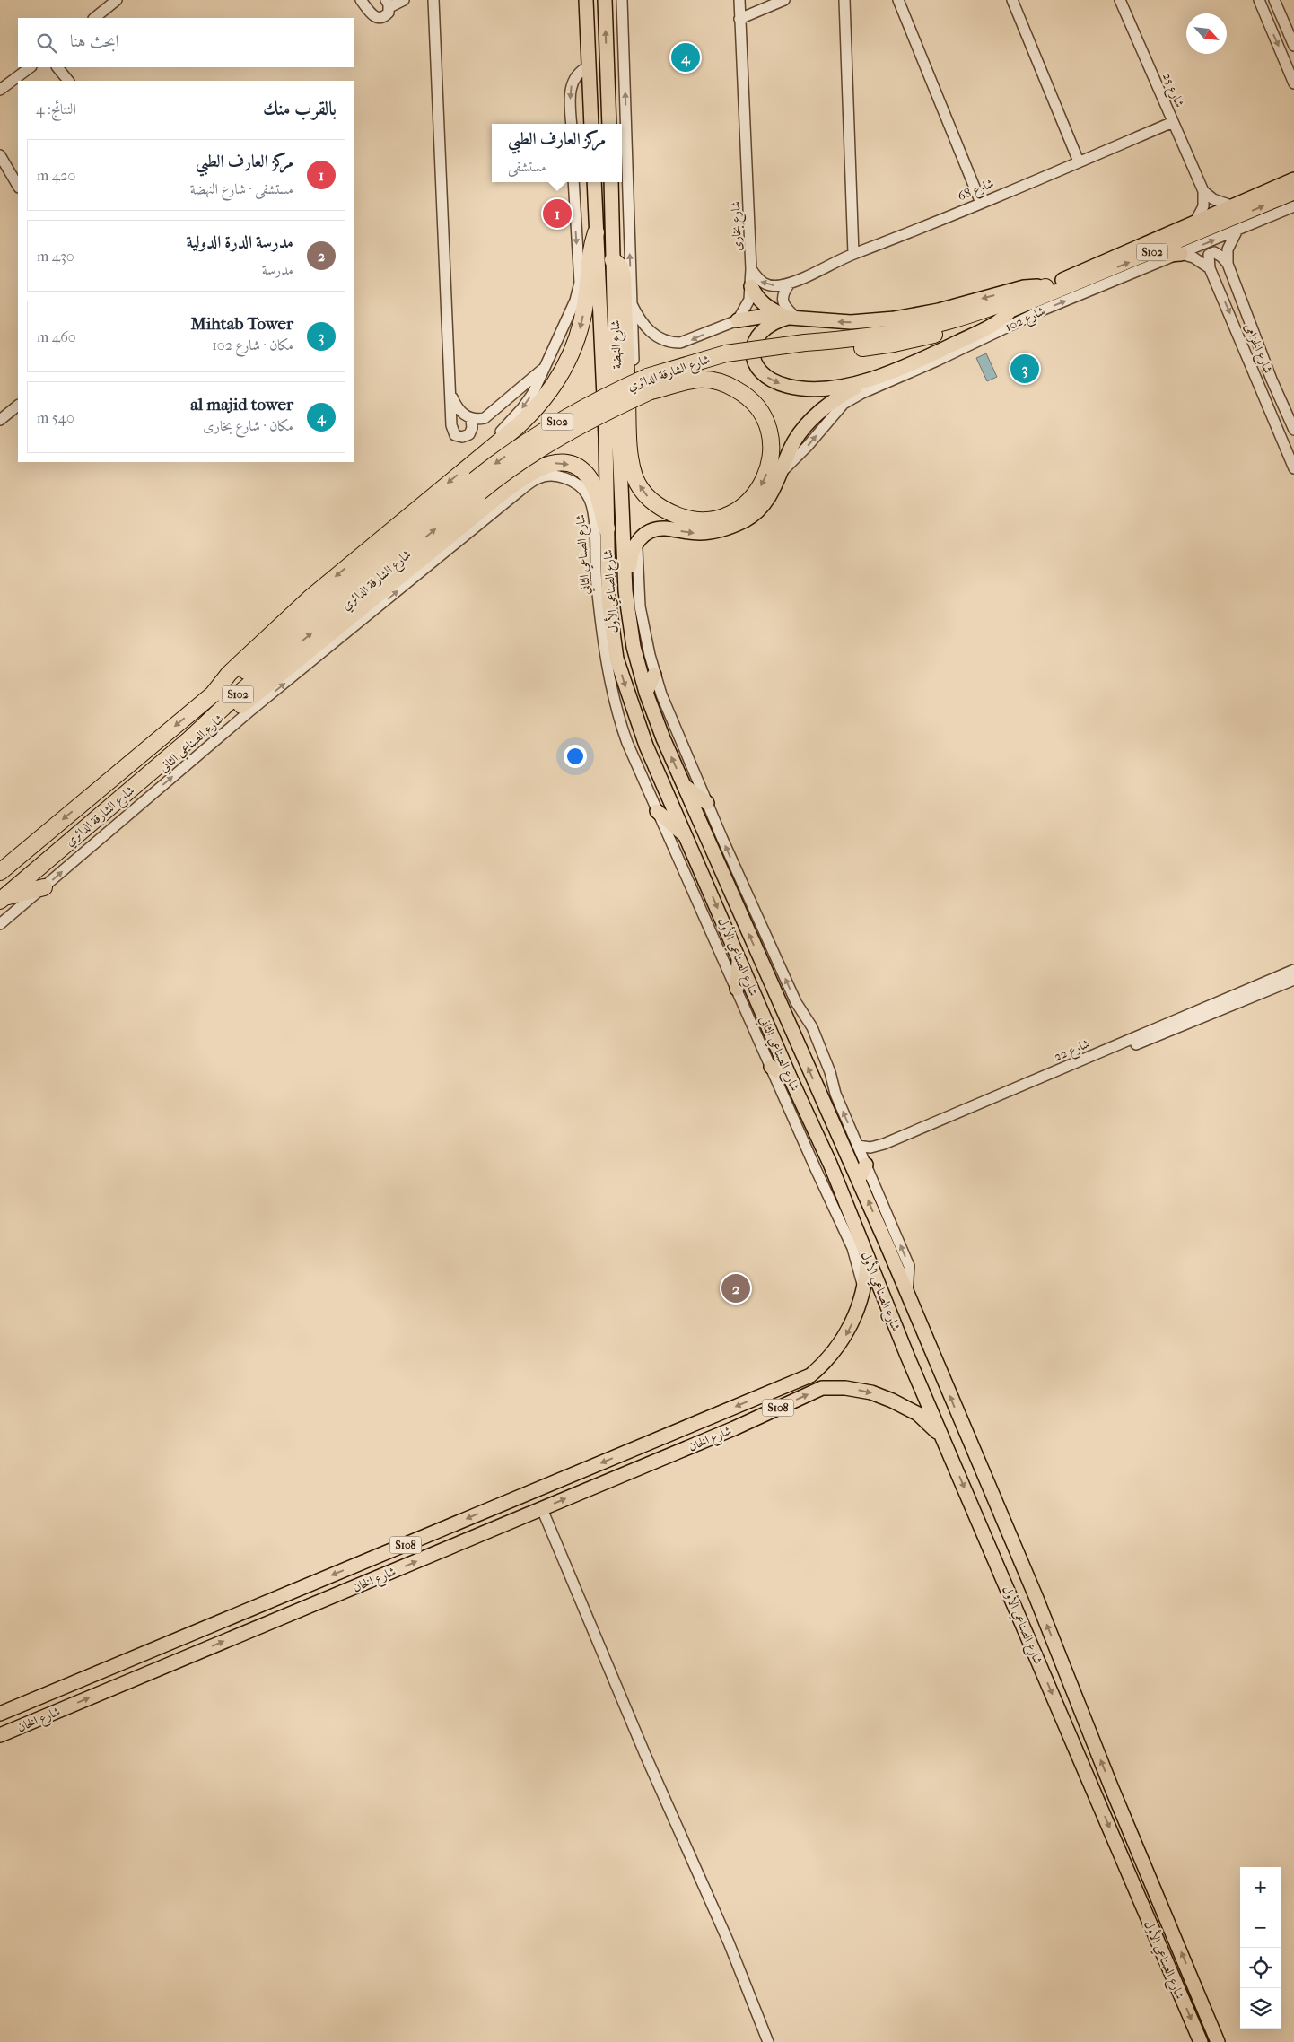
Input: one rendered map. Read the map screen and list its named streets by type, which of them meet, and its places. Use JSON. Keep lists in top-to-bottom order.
{
  "streets": {
    "highway": ["S102", "شارع 102", "شارع الشارقة الدائري"],
    "main road": [
      "شارع النهضة",
      "شارع الصناعي الأول",
      "S108",
      "شارع الخان"
    ],
    "street": [
      "شارع 25",
      "شارع 68",
      "شارع بخارى",
      "شارع الخزامى",
      "شارع الصناعي الثاني",
      "شارع 22"
    ]
  },
  "crossings": [
    ["شارع 25", "شارع 68"],
    ["شارع 68", "شارع بخارى"],
    ["شارع 102", "شارع الشارقة الدائري"],
    ["شارع النهضة", "شارع الصناعي الأول"],
    ["شارع الصناعي الثاني", "شارع الخان"],
    ["شارع الصناعي الأول", "شارع الخان"]
  ],
  "north": "bottom right",
  "page": {
    "search": "ابحث هنا",
    "pins": [
      "4",
      "1",
      "3",
      "2"
    ],
    "heading": ["بالقرب منك", "النتائج: 4"],
    "popup": ["مركز العارف الطبي", "مستشفى"],
    "list": [
      {
        "mark": "1",
        "name": "مركز العارف الطبي",
        "note": "مستشفى · شارع النهضة",
        "value": "420 m"
      },
      {
        "mark": "2",
        "name": "مدرسة الدرة الدولية",
        "note": "مدرسة",
        "value": "430 m"
      },
      {
        "mark": "3",
        "name": "Mihtab Tower",
        "note": "مكان · شارع 102",
        "value": "460 m"
      },
      {
        "mark": "4",
        "name": "al majid tower",
        "note": "مكان · شارع بخارى",
        "value": "540 m"
      }
    ],
    "map_buttons": ["+", "−"]
  }
}
